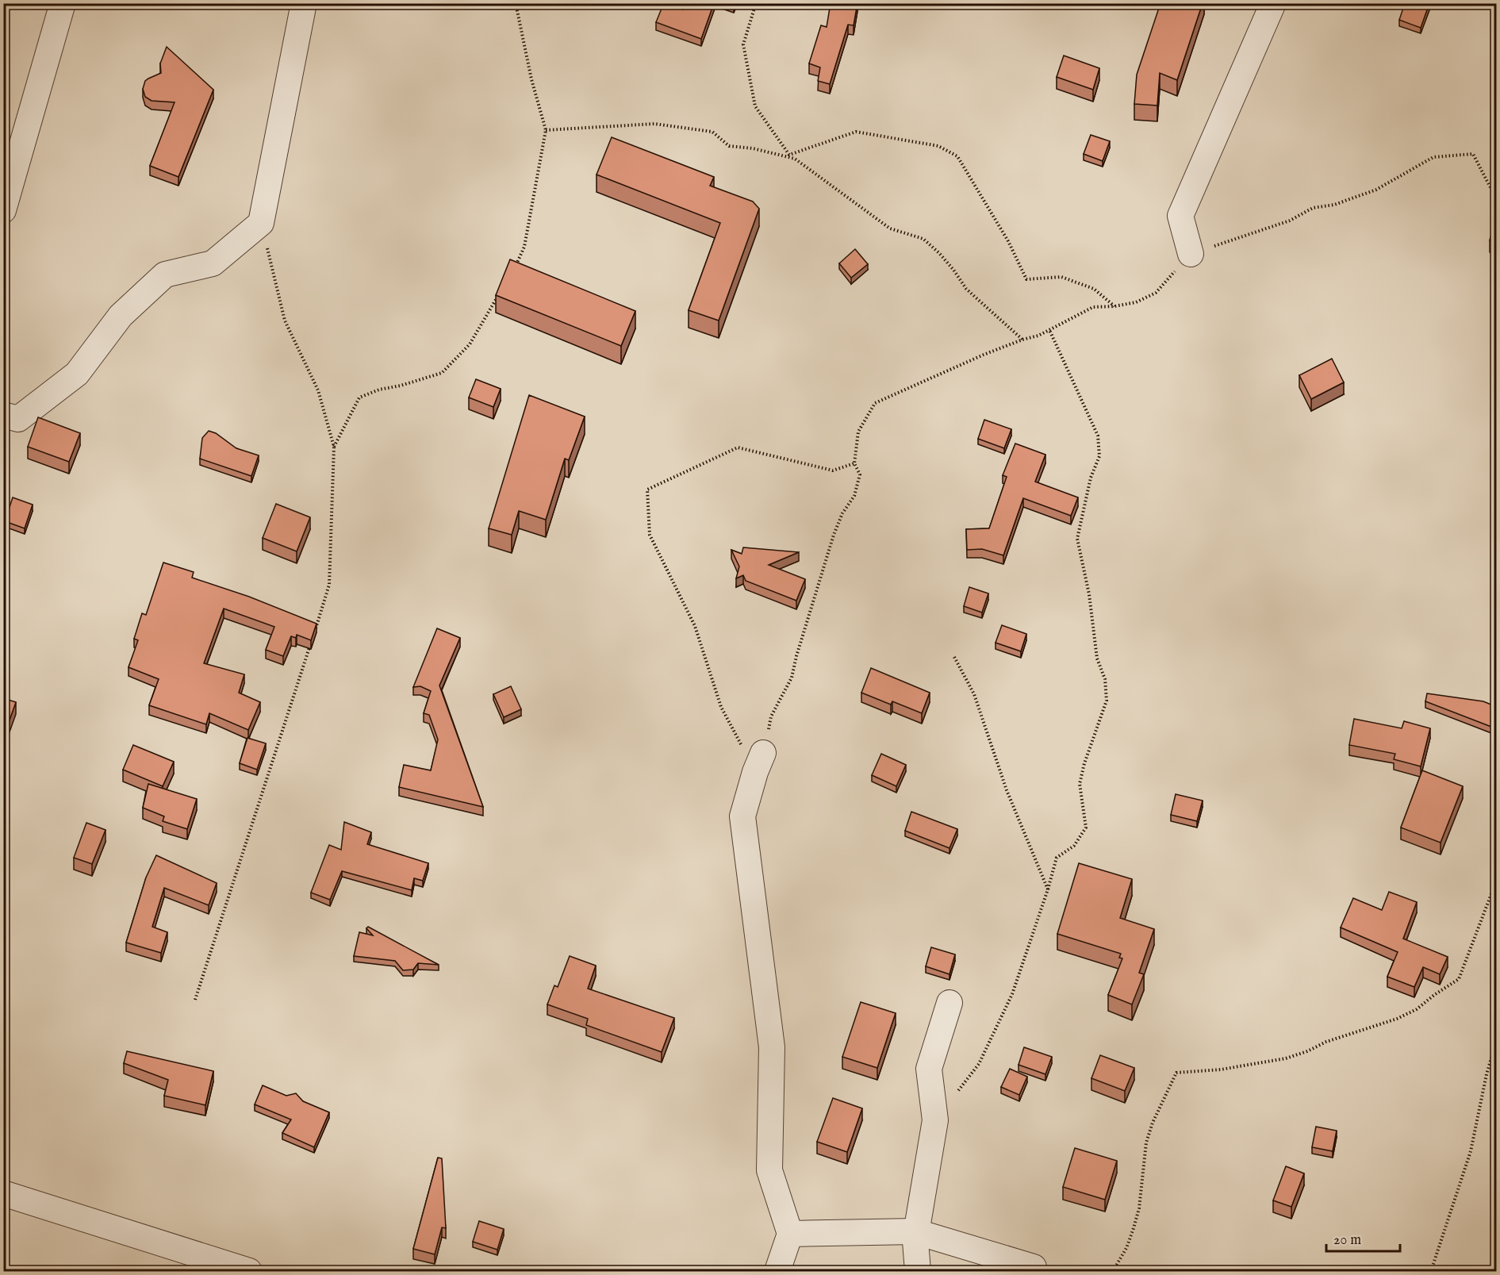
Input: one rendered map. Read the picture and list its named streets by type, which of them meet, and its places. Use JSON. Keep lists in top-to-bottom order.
{
  "scale_bar": "20 m"
}
